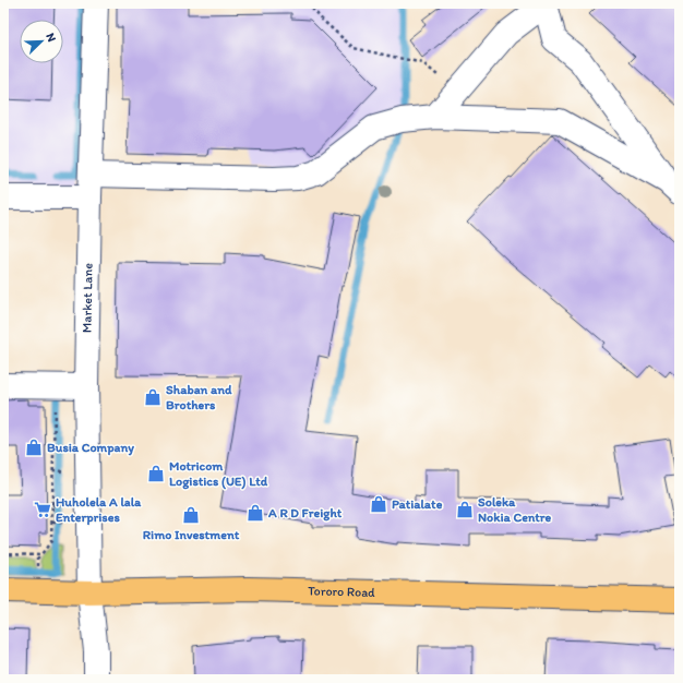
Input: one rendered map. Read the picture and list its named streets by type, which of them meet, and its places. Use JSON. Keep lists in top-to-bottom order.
{
  "streets": {
    "main road": ["Tororo Road"],
    "street": ["Market Lane"]
  },
  "crossings": [
    ["Market Lane", "Tororo Road"]
  ],
  "places": {
    "shop": [
      "Shaban and Brothers",
      "Busia Company",
      "Motricom Logistics (UE) Ltd",
      "Patialate",
      "Soleka Nokia Centre",
      "A R D Freight",
      "Rimo Investment"
    ],
    "supermarket": ["Huholela A lala Enterprises"]
  },
  "north": "top right"
}
